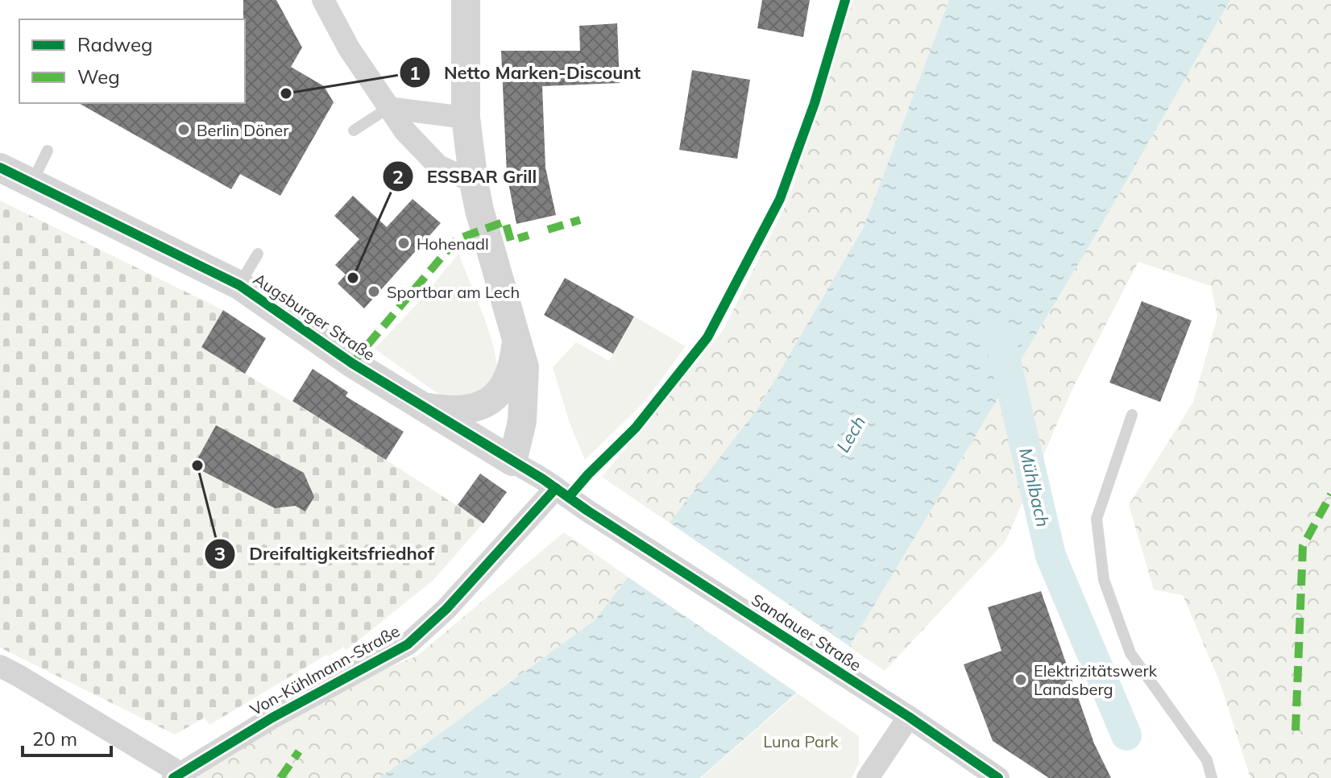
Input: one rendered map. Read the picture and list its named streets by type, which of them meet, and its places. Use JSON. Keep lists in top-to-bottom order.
{
  "streets": {
    "street": ["Augsburger Straße", "Sandauer Straße", "Von-Kühlmann-Straße"]
  },
  "crossings": [
    ["Augsburger Straße", "Sandauer Straße"],
    ["Augsburger Straße", "Von-Kühlmann-Straße"],
    ["Sandauer Straße", "Von-Kühlmann-Straße"]
  ],
  "water": ["Lech", "Mühlbach"],
  "parks": ["Luna Park"],
  "places": [
    "Netto Marken-Discount",
    "Berlin Döner",
    "Hohenadl",
    "ESSBAR Grill",
    "Sportbar am Lech",
    "Dreifaltigkeitsfriedhof",
    "Elektrizitätswerk Landsberg"
  ],
  "legend": ["Radweg", "Weg"],
  "scale_bar": "20 m"
}
